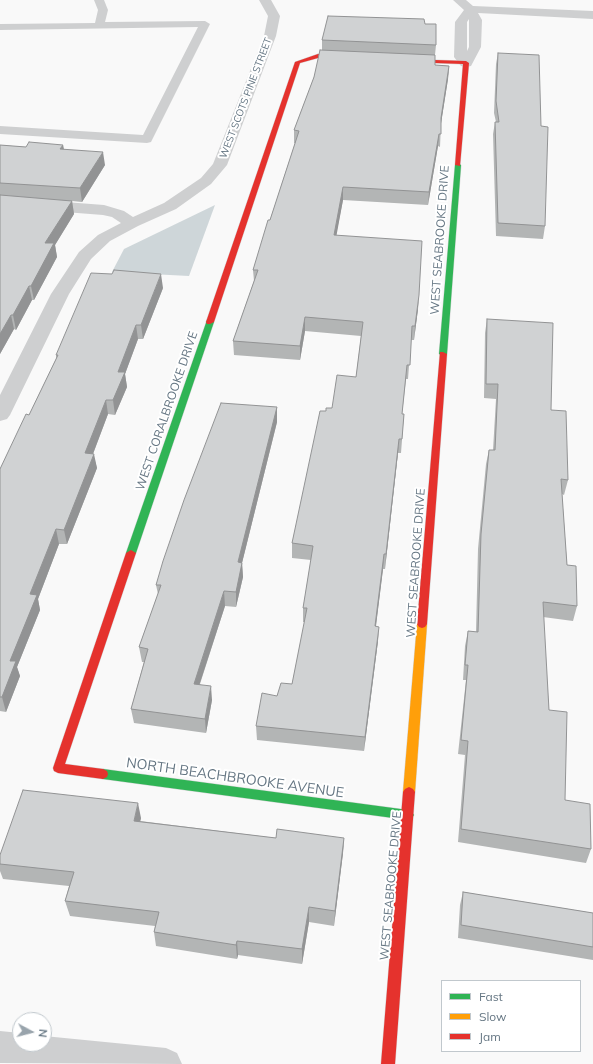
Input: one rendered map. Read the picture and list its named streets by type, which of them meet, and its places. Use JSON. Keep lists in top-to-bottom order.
{
  "streets": {
    "street": [
      "WEST SCOTS PINE STREET",
      "WEST SEABROOKE DRIVE",
      "WEST CORALBROOKE DRIVE",
      "NORTH BEACHBROOKE AVENUE"
    ]
  },
  "crossings": [
    ["WEST SEABROOKE DRIVE", "NORTH BEACHBROOKE AVENUE"],
    ["WEST CORALBROOKE DRIVE", "NORTH BEACHBROOKE AVENUE"]
  ],
  "legend": ["Fast", "Slow", "Jam"],
  "north": "right"
}
